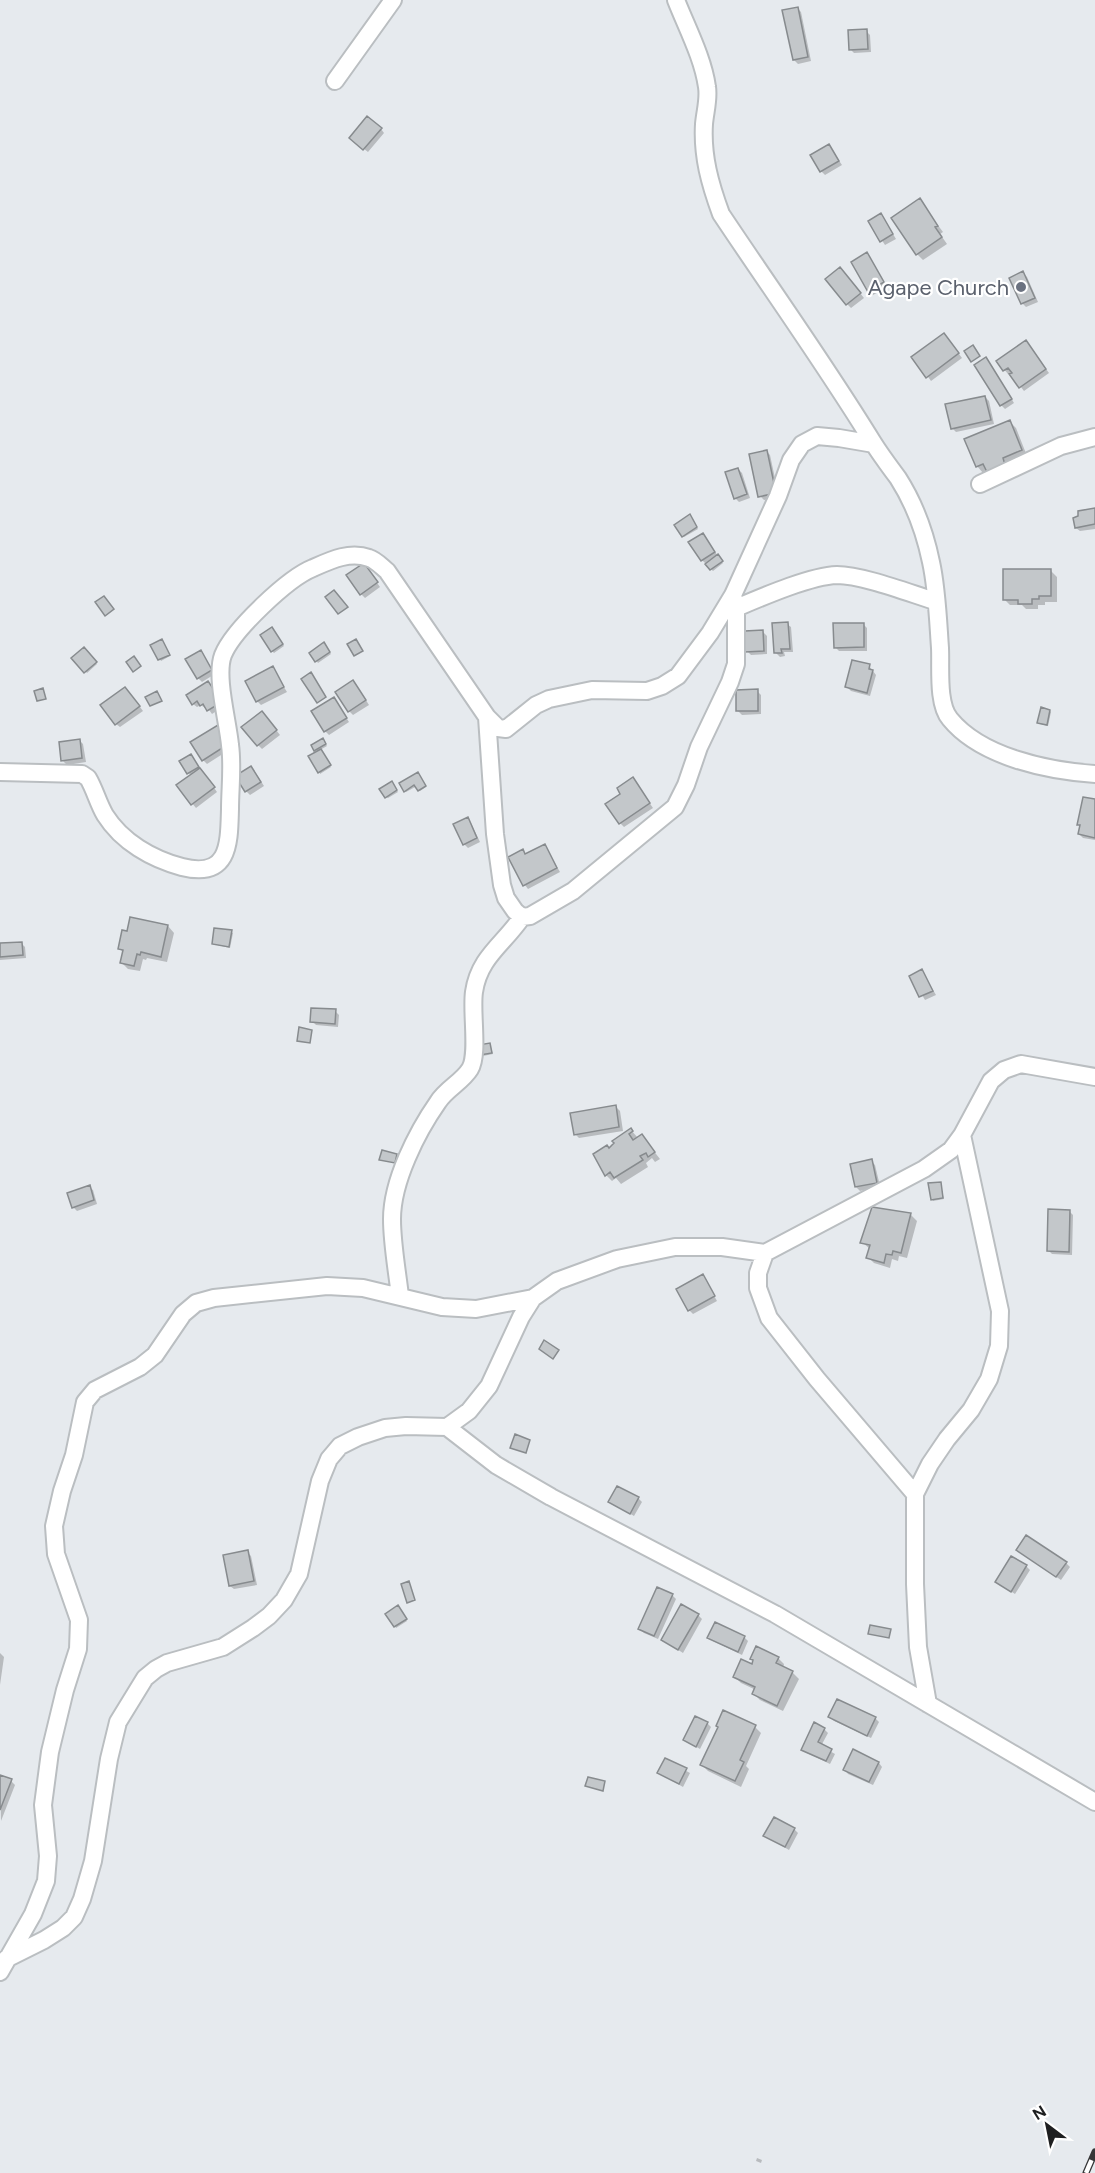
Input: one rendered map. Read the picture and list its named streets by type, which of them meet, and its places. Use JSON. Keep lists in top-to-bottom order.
{
  "places": ["Agape Church"],
  "north": "top left"
}
